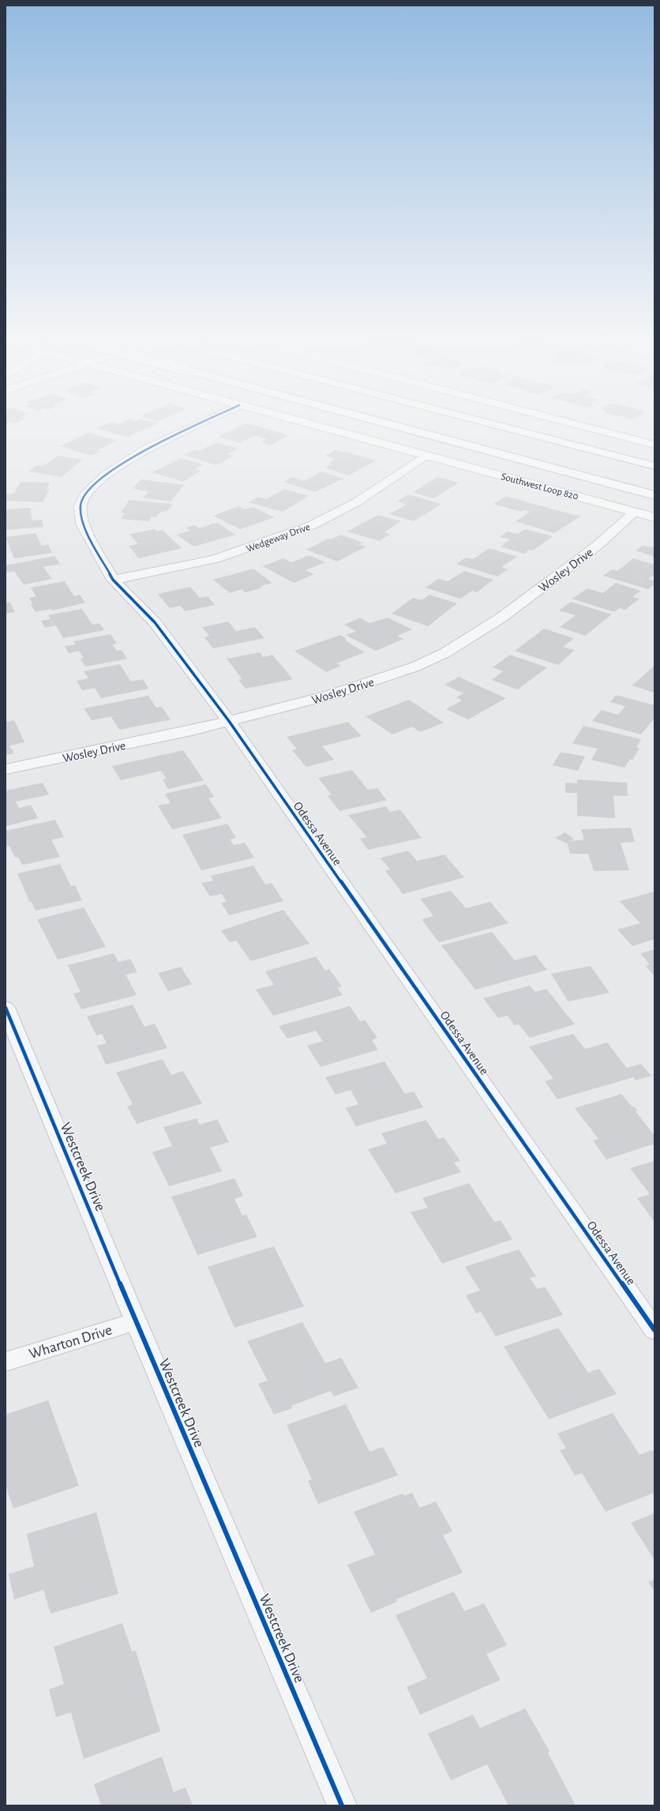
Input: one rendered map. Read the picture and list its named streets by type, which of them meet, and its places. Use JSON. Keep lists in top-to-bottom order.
{
  "streets": {
    "main road": ["Southwest Loop 820"],
    "street": [
      "Wedgeway Drive",
      "Wosley Drive",
      "Odessa Avenue",
      "Westcreek Drive",
      "Wharton Drive"
    ]
  },
  "crossings": [
    ["Southwest Loop 820", "Wedgeway Drive"],
    ["Southwest Loop 820", "Wosley Drive"],
    ["Wedgeway Drive", "Odessa Avenue"],
    ["Wosley Drive", "Odessa Avenue"],
    ["Westcreek Drive", "Wharton Drive"]
  ]
}
